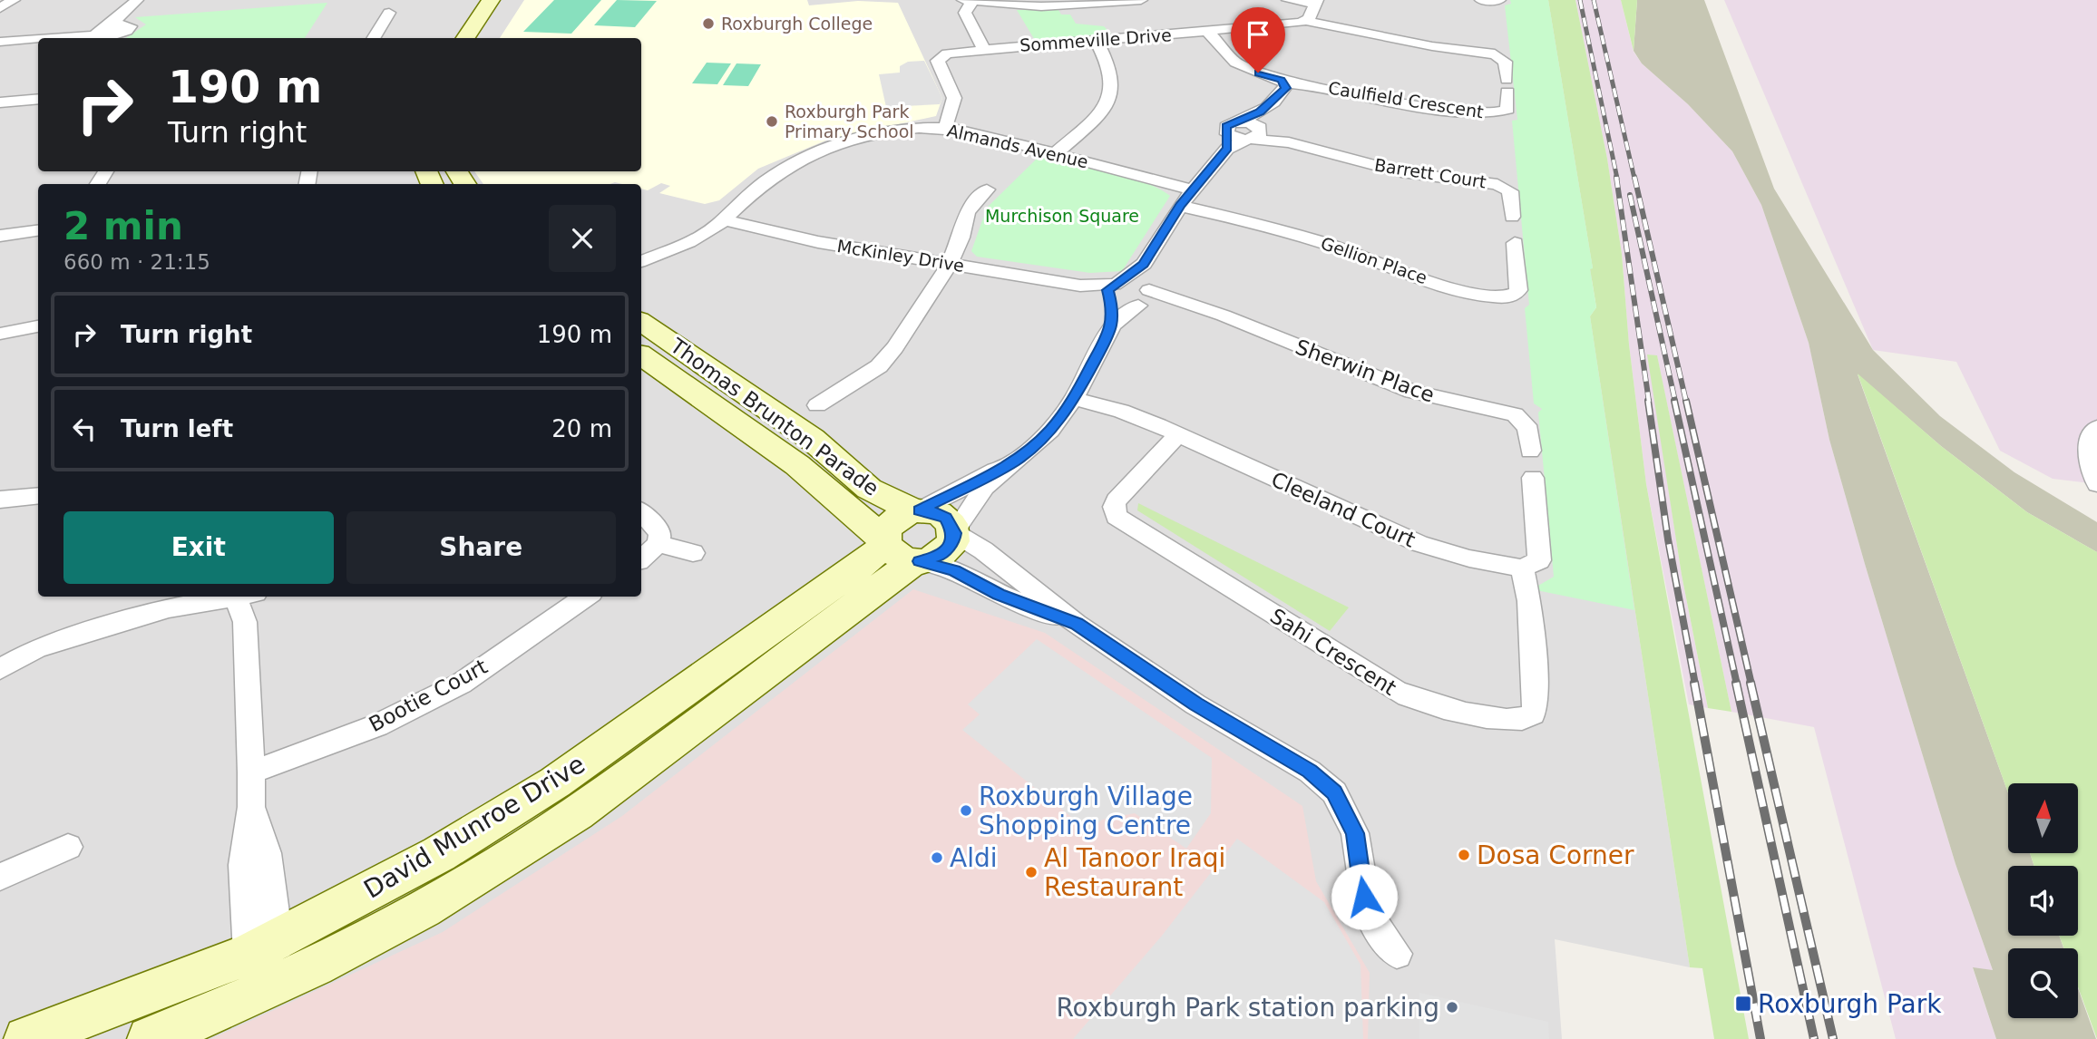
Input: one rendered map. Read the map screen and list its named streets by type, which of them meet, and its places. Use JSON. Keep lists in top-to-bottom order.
{
  "streets": {
    "street": [
      "Sommeville Drive",
      "Caulfield Crescent",
      "Almands Avenue",
      "Barrett Court",
      "McKinley Drive",
      "Gellion Place",
      "Sherwin Place",
      "Thomas Brunton Parade",
      "Cleeland Court",
      "Sahi Crescent",
      "Bootie Court",
      "David Munroe Drive"
    ]
  },
  "crossings": [
    ["Sommeville Drive", "Caulfield Crescent"],
    ["Sommeville Drive", "Almands Avenue"],
    ["Almands Avenue", "McKinley Drive"],
    ["Thomas Brunton Parade", "David Munroe Drive"],
    ["Cleeland Court", "Sahi Crescent"]
  ],
  "parks": ["Murchison Square"],
  "places": {
    "other": [
      "Roxburgh College",
      "Roxburgh Park Primary School",
      "Roxburgh Village Shopping Centre",
      "Dosa Corner",
      "Aldi",
      "Al Tanoor Iraqi Restaurant",
      "Roxburgh Park station parking"
    ],
    "transit": ["Roxburgh Park"]
  },
  "north": "top",
  "page": {
    "turn": ["190 m", "Turn right"],
    "heading": ["2 min", "660 m · 21:15"],
    "list": [
      {
        "name": "Turn right",
        "value": "190 m"
      },
      {
        "name": "Turn left",
        "value": "20 m"
      }
    ],
    "buttons": ["Exit", "Share"]
  }
}
